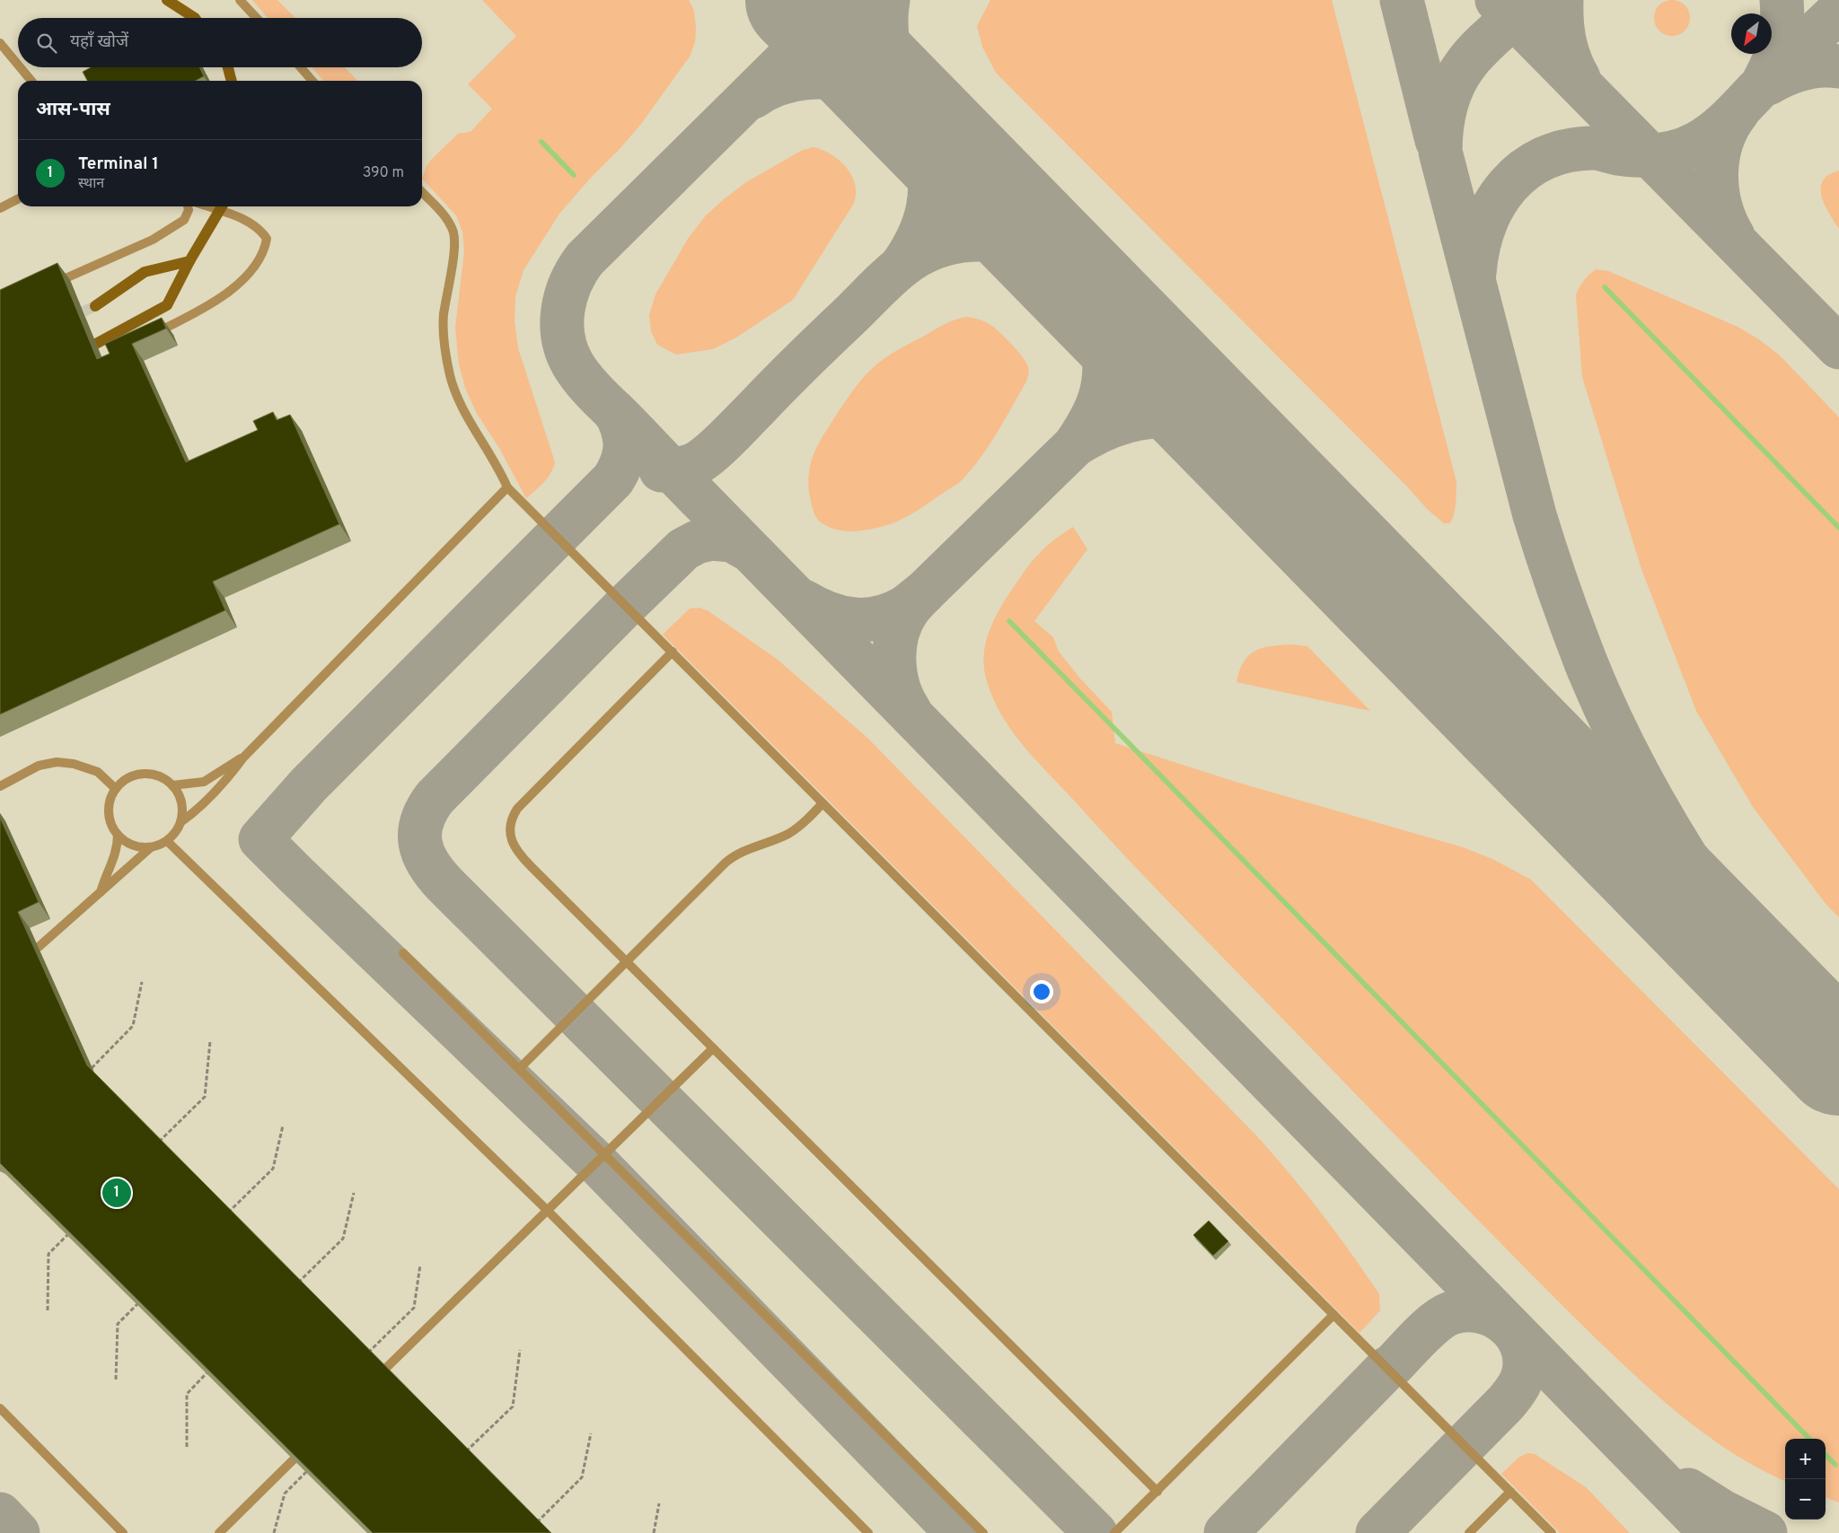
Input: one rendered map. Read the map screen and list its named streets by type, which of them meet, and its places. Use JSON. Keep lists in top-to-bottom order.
{
  "north": "bottom left",
  "page": {
    "search": "यहाँ खोजें",
    "heading": "आस-पास",
    "list": [
      {
        "mark": "1",
        "name": "Terminal 1",
        "note": "स्थान",
        "value": "390 m"
      }
    ],
    "pins": "1",
    "map_buttons": ["+", "−"]
  }
}
